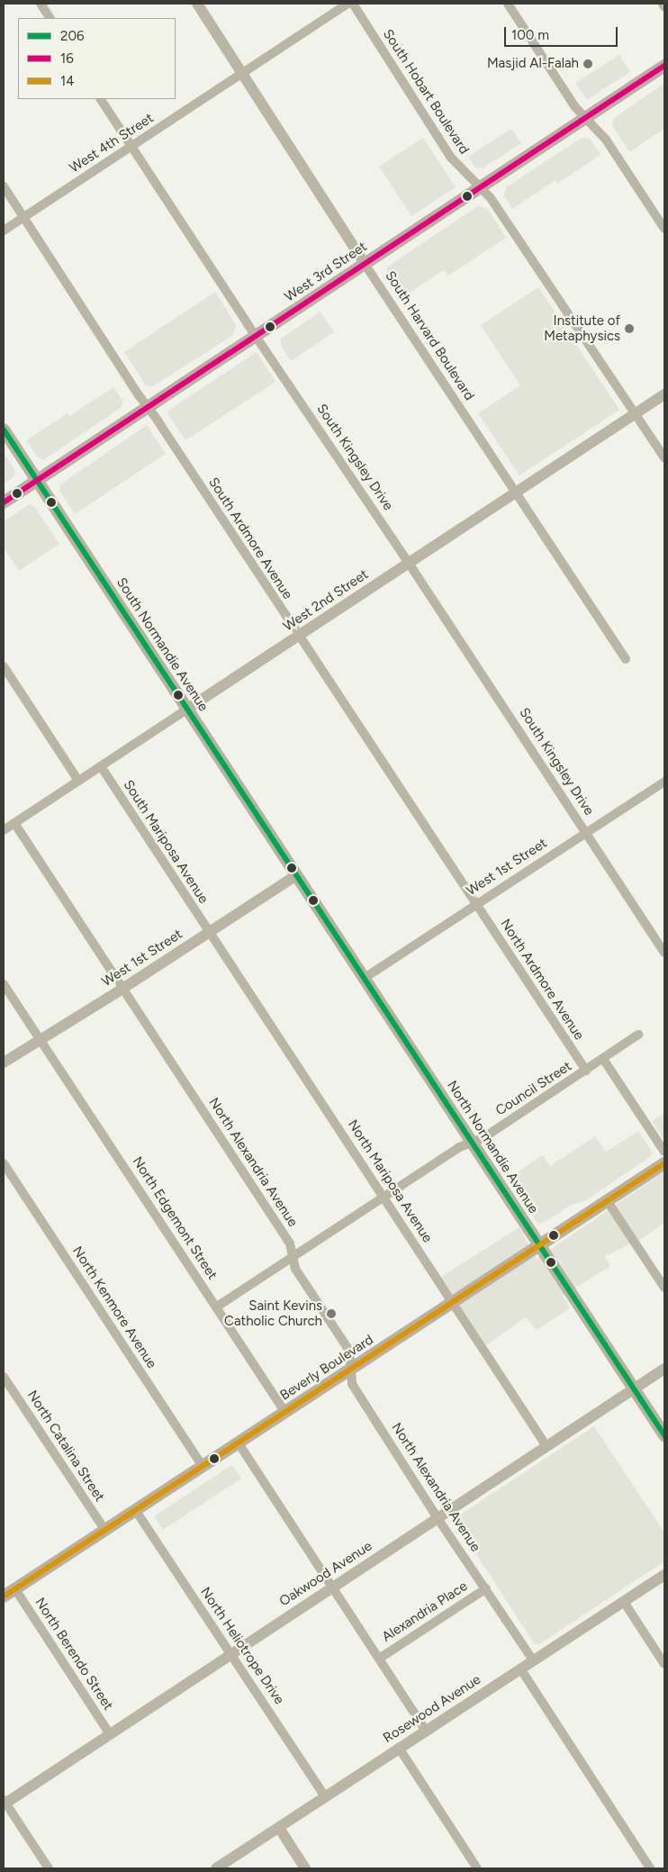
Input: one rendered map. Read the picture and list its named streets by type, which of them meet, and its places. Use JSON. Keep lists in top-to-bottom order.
{
  "streets": {
    "main road": [
      "West 3rd Street",
      "South Normandie Avenue",
      "North Normandie Avenue",
      "Beverly Boulevard"
    ],
    "street": [
      "South Hobart Boulevard",
      "West 4th Street",
      "South Harvard Boulevard",
      "South Kingsley Drive",
      "South Ardmore Avenue",
      "West 2nd Street",
      "South Mariposa Avenue",
      "West 1st Street",
      "North Ardmore Avenue",
      "Council Street",
      "North Alexandria Avenue",
      "North Mariposa Avenue",
      "North Edgemont Street",
      "North Kenmore Avenue",
      "North Catalina Street",
      "Oakwood Avenue",
      "Alexandria Place",
      "North Heliotrope Drive",
      "North Berendo Street",
      "Rosewood Avenue"
    ]
  },
  "crossings": [
    ["South Hobart Boulevard", "West 3rd Street"],
    ["South Hobart Boulevard", "West 2nd Street"],
    ["West 4th Street", "South Harvard Boulevard"],
    ["West 4th Street", "South Kingsley Drive"],
    ["West 4th Street", "South Ardmore Avenue"],
    ["West 3rd Street", "South Harvard Boulevard"],
    ["West 3rd Street", "South Kingsley Drive"],
    ["West 3rd Street", "South Ardmore Avenue"],
    ["West 3rd Street", "South Normandie Avenue"],
    ["South Harvard Boulevard", "West 2nd Street"],
    ["South Kingsley Drive", "West 2nd Street"],
    ["South Kingsley Drive", "West 1st Street"],
    ["South Ardmore Avenue", "West 2nd Street"],
    ["South Ardmore Avenue", "West 1st Street"],
    ["South Ardmore Avenue", "North Ardmore Avenue"],
    ["West 2nd Street", "South Normandie Avenue"],
    ["West 2nd Street", "South Mariposa Avenue"],
    ["West 2nd Street", "North Alexandria Avenue"],
    ["South Normandie Avenue", "West 1st Street"],
    ["South Normandie Avenue", "North Normandie Avenue"],
    ["South Mariposa Avenue", "West 1st Street"],
    ["South Mariposa Avenue", "North Mariposa Avenue"],
    ["West 1st Street", "North Ardmore Avenue"],
    ["West 1st Street", "North Normandie Avenue"],
    ["West 1st Street", "North Alexandria Avenue"],
    ["West 1st Street", "North Mariposa Avenue"],
    ["West 1st Street", "North Edgemont Street"],
    ["North Ardmore Avenue", "Council Street"],
    ["Council Street", "North Normandie Avenue"],
    ["Council Street", "North Alexandria Avenue"],
    ["Council Street", "North Mariposa Avenue"],
    ["Council Street", "North Edgemont Street"],
    ["North Normandie Avenue", "Beverly Boulevard"],
    ["North Normandie Avenue", "Oakwood Avenue"],
    ["North Alexandria Avenue", "Beverly Boulevard"],
    ["North Alexandria Avenue", "Oakwood Avenue"],
    ["North Alexandria Avenue", "Alexandria Place"],
    ["North Alexandria Avenue", "Rosewood Avenue"],
    ["North Mariposa Avenue", "Beverly Boulevard"],
    ["North Mariposa Avenue", "Oakwood Avenue"],
    ["North Edgemont Street", "Beverly Boulevard"],
    ["North Kenmore Avenue", "Beverly Boulevard"],
    ["Beverly Boulevard", "North Catalina Street"],
    ["Beverly Boulevard", "North Heliotrope Drive"],
    ["Beverly Boulevard", "North Berendo Street"],
    ["Oakwood Avenue", "North Heliotrope Drive"],
    ["Oakwood Avenue", "North Berendo Street"],
    ["North Heliotrope Drive", "Rosewood Avenue"]
  ],
  "places": ["Masjid Al-Falah", "Institute of Metaphysics", "Saint Kevins Catholic Church"],
  "lines": ["transit line 16", "transit line 206", "transit line 14"],
  "legend": ["206", "16", "14"],
  "scale_bar": "100 m"
}
